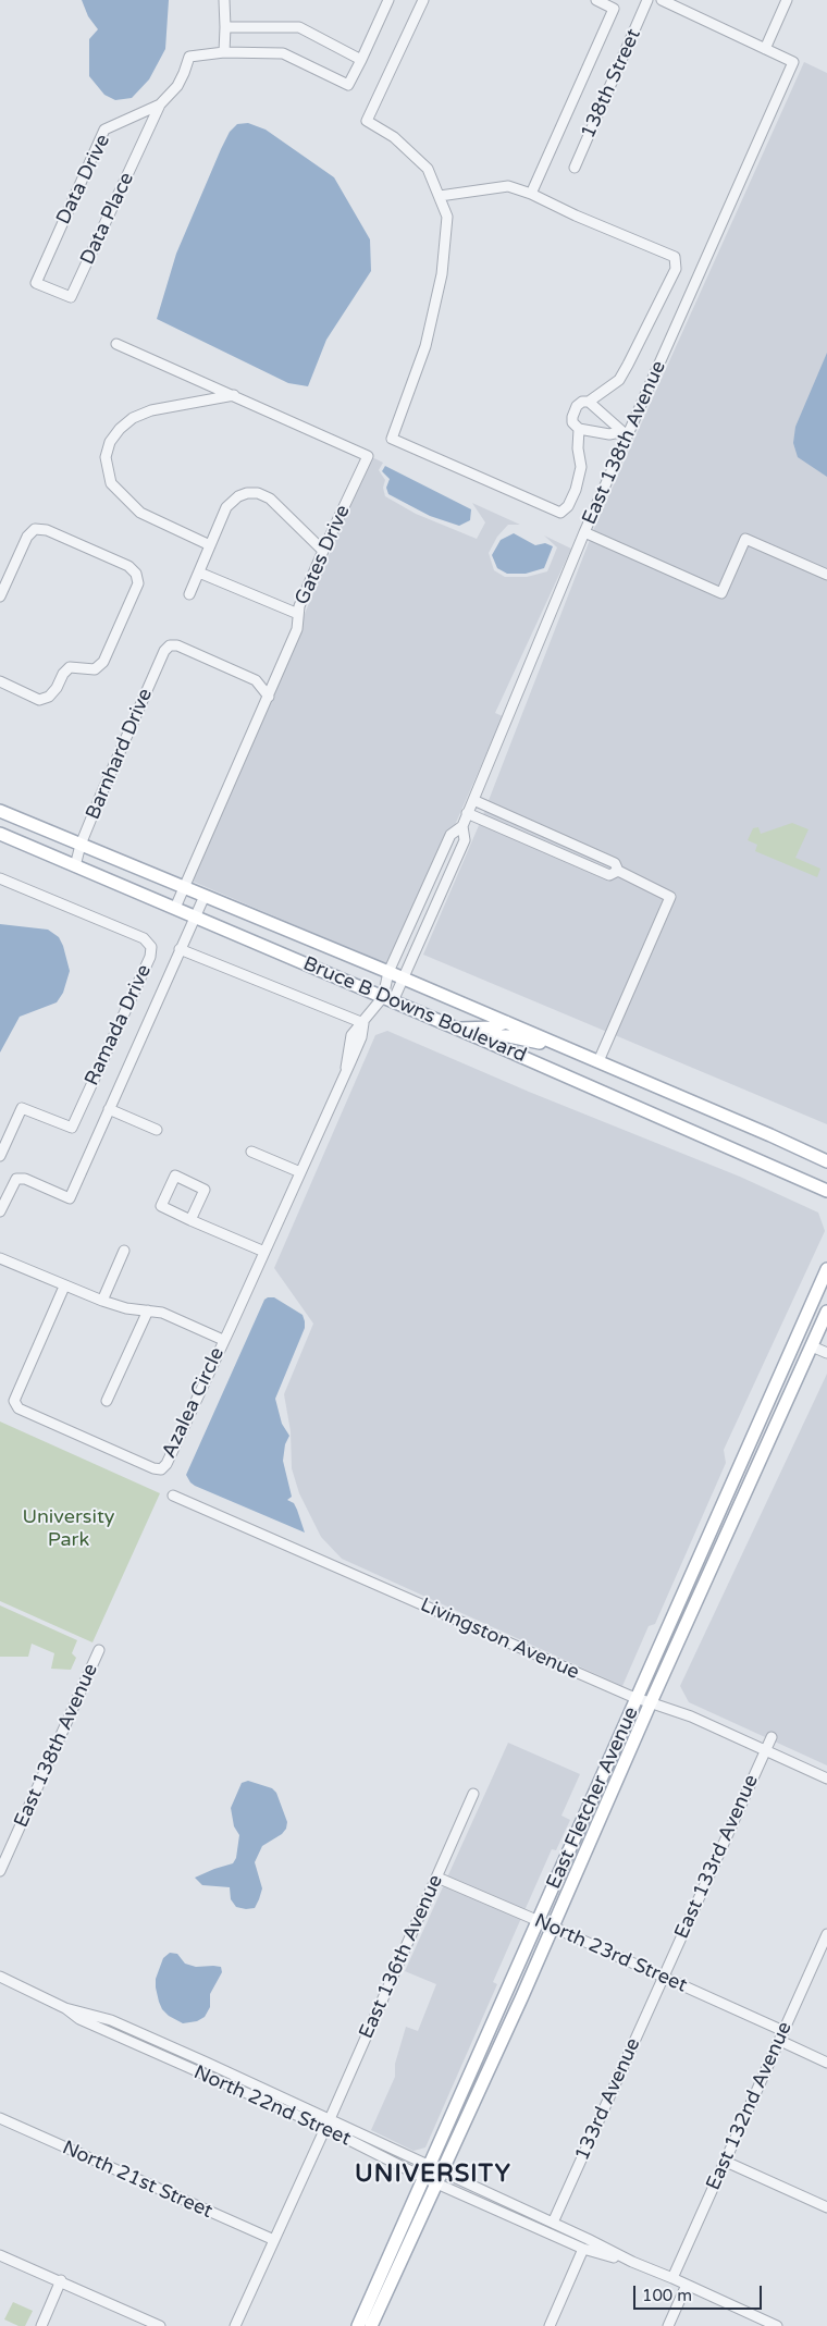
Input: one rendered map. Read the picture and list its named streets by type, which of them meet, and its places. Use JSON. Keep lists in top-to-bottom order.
{
  "streets": {
    "main road": ["Bruce B Downs Boulevard", "East Fletcher Avenue"],
    "street": [
      "138th Street",
      "Data Drive",
      "Data Place",
      "East 138th Avenue",
      "Gates Drive",
      "Barnhard Drive",
      "Ramada Drive",
      "Azalea Circle",
      "Livingston Avenue",
      "East 133rd Avenue",
      "North 23rd Street",
      "East 136th Avenue",
      "133rd Avenue",
      "North 22nd Street",
      "East 132nd Avenue",
      "North 21st Street"
    ]
  },
  "crossings": [
    ["Data Drive", "Data Place"],
    ["East 138th Avenue", "Bruce B Downs Boulevard"],
    ["East 138th Avenue", "Azalea Circle"],
    ["Gates Drive", "Barnhard Drive"],
    ["Gates Drive", "Bruce B Downs Boulevard"],
    ["Barnhard Drive", "Bruce B Downs Boulevard"],
    ["Bruce B Downs Boulevard", "Azalea Circle"],
    ["Livingston Avenue", "East Fletcher Avenue"],
    ["Livingston Avenue", "East 133rd Avenue"],
    ["East Fletcher Avenue", "North 23rd Street"],
    ["East Fletcher Avenue", "North 22nd Street"],
    ["East 133rd Avenue", "North 23rd Street"],
    ["East 133rd Avenue", "133rd Avenue"],
    ["North 23rd Street", "East 136th Avenue"],
    ["North 23rd Street", "133rd Avenue"],
    ["North 23rd Street", "East 132nd Avenue"],
    ["East 136th Avenue", "North 22nd Street"],
    ["East 136th Avenue", "North 21st Street"],
    ["133rd Avenue", "North 22nd Street"],
    ["North 22nd Street", "East 132nd Avenue"]
  ],
  "districts": ["UNIVERSITY"],
  "parks": ["University Park"],
  "scale_bar": "100 m"
}
